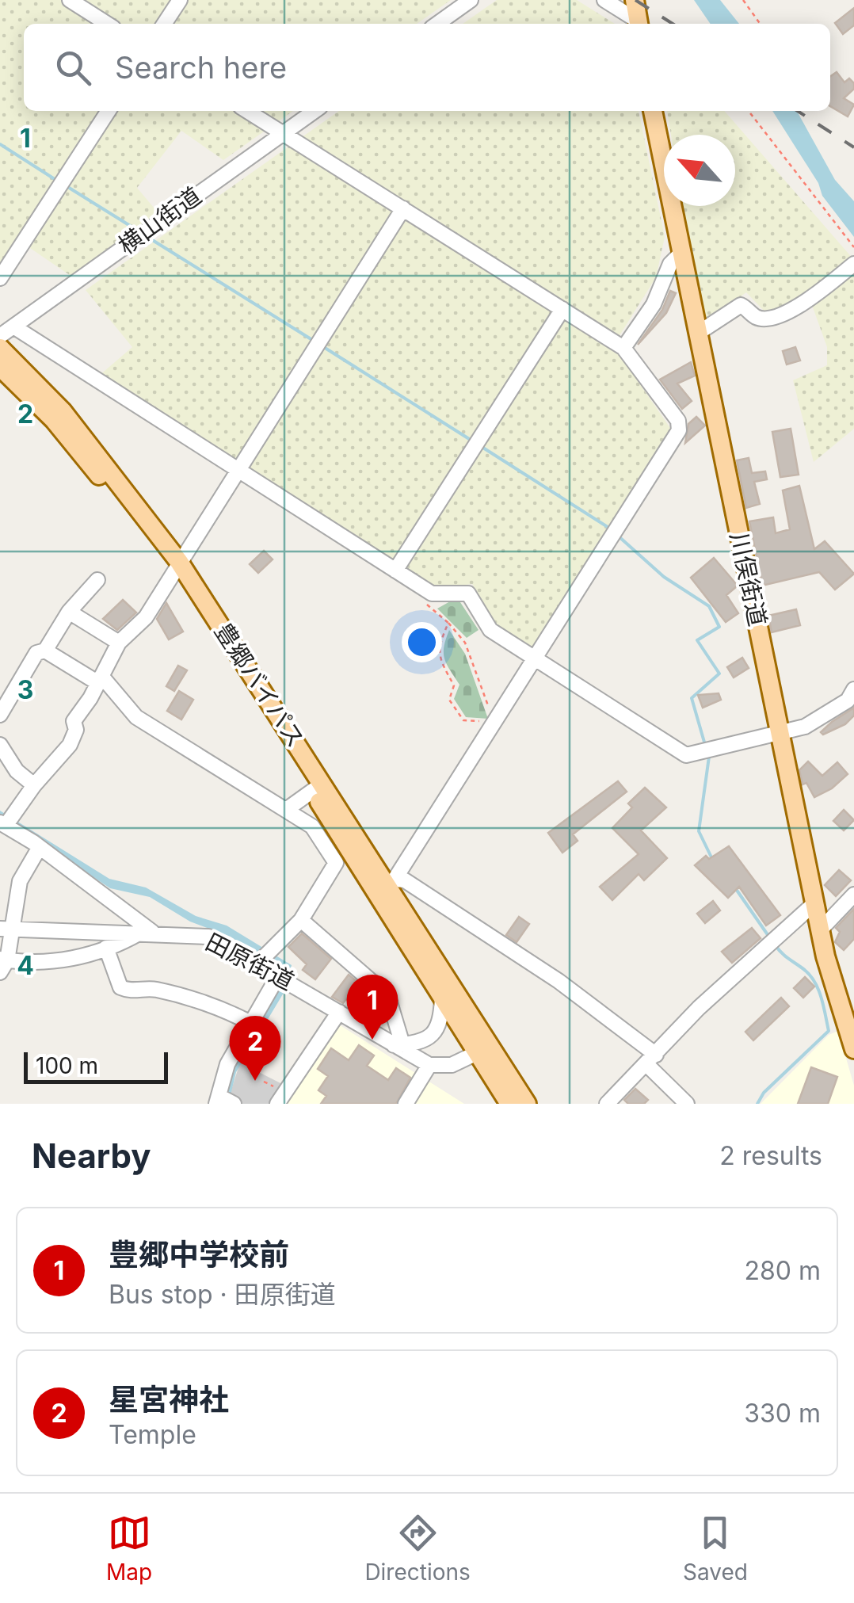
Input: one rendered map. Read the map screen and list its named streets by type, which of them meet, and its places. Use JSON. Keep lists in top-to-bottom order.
{
  "streets": {
    "main road": ["川俣街道", "豊郷バイパス"],
    "street": ["横山街道", "田原街道"]
  },
  "scale_bar": "100 m",
  "north": "top left",
  "page": {
    "search": "Search here",
    "pins": ["1", "2"],
    "scale": "100 m",
    "heading": ["Nearby", "2 results"],
    "list": [
      {
        "mark": "1",
        "name": "豊郷中学校前",
        "note": "Bus stop · 田原街道",
        "value": "280 m"
      },
      {
        "mark": "2",
        "name": "星宮神社",
        "note": "Temple",
        "value": "330 m"
      }
    ],
    "nav": ["Map", "Directions", "Saved"]
  },
  "grid": {
    "rows": [
      "1",
      "2",
      "3",
      "4"
    ]
  }
}
